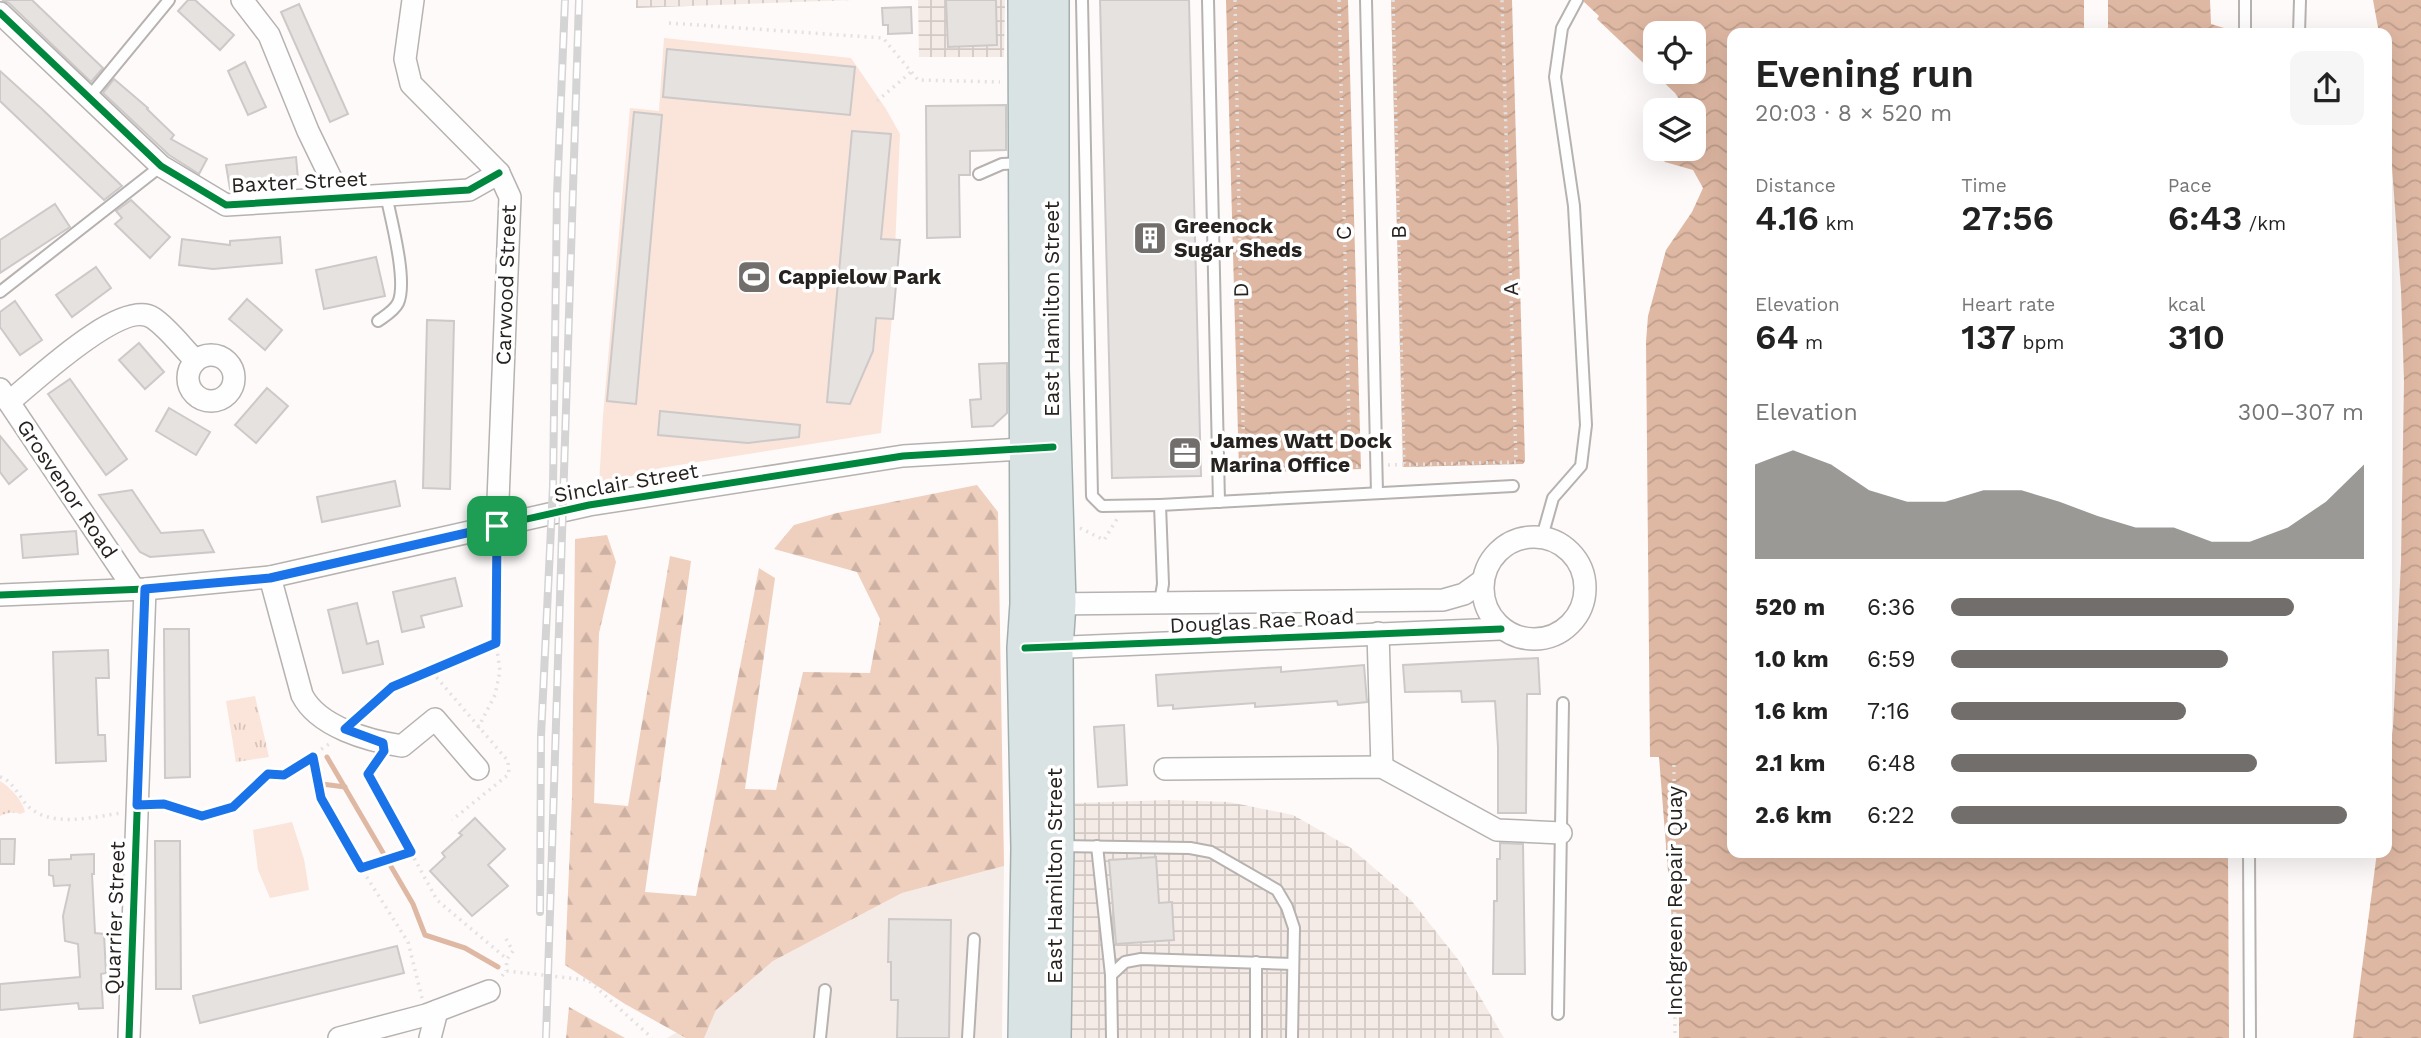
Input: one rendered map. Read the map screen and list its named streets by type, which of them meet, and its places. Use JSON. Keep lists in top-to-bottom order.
{
  "streets": {
    "highway": ["East Hamilton Street"],
    "street": [
      "Baxter Street",
      "Carwood Street",
      "Sinclair Street",
      "Grosvenor Road",
      "Douglas Rae Road",
      "Quarrier Street"
    ],
    "path": [
      "B",
      "C",
      "A",
      "D",
      "Inchgreen Repair Quay"
    ]
  },
  "crossings": [
    ["Baxter Street", "Carwood Street"],
    ["B", "A"],
    ["C", "D"],
    ["Carwood Street", "Sinclair Street"],
    ["East Hamilton Street", "Sinclair Street"],
    ["East Hamilton Street", "Douglas Rae Road"],
    ["Sinclair Street", "Grosvenor Road"],
    ["Sinclair Street", "Quarrier Street"],
    ["Grosvenor Road", "Quarrier Street"]
  ],
  "places": {
    "building": ["Greenock Sugar Sheds"],
    "sports": ["Cappielow Park"],
    "office": ["James Watt Dock Marina Office"]
  },
  "page": {
    "heading": ["Evening run", "20:03 · 8 × 520 m"],
    "stats": [
      ["Distance", "4.16 km"],
      ["Time", "27:56"],
      ["Pace", "6:43 /km"],
      ["Elevation", "64 m"],
      ["Heart rate", "137 bpm"],
      ["kcal", "310"]
    ],
    "chart": ["Elevation", "300–307 m"],
    "list": [
      {
        "name": "520 m",
        "note": "6:36"
      },
      {
        "name": "1.0 km",
        "note": "6:59"
      },
      {
        "name": "1.6 km",
        "note": "7:16"
      },
      {
        "name": "2.1 km",
        "note": "6:48"
      },
      {
        "name": "2.6 km",
        "note": "6:22"
      }
    ]
  }
}
